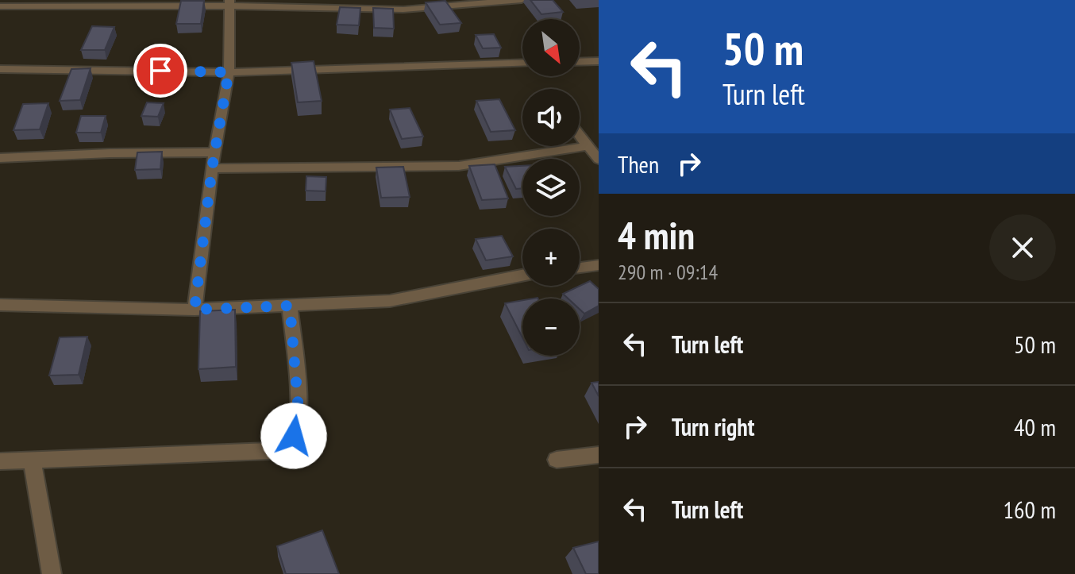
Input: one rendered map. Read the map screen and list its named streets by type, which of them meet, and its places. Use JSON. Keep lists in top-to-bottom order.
{
  "north": "bottom right",
  "page": {
    "turn": ["50 m", "Turn left"],
    "map_buttons": ["+", "−"],
    "then": "Then",
    "heading": ["4 min", "290 m · 09:14"],
    "list": [
      {
        "name": "Turn left",
        "value": "50 m"
      },
      {
        "name": "Turn right",
        "value": "40 m"
      },
      {
        "name": "Turn left",
        "value": "160 m"
      }
    ]
  }
}
